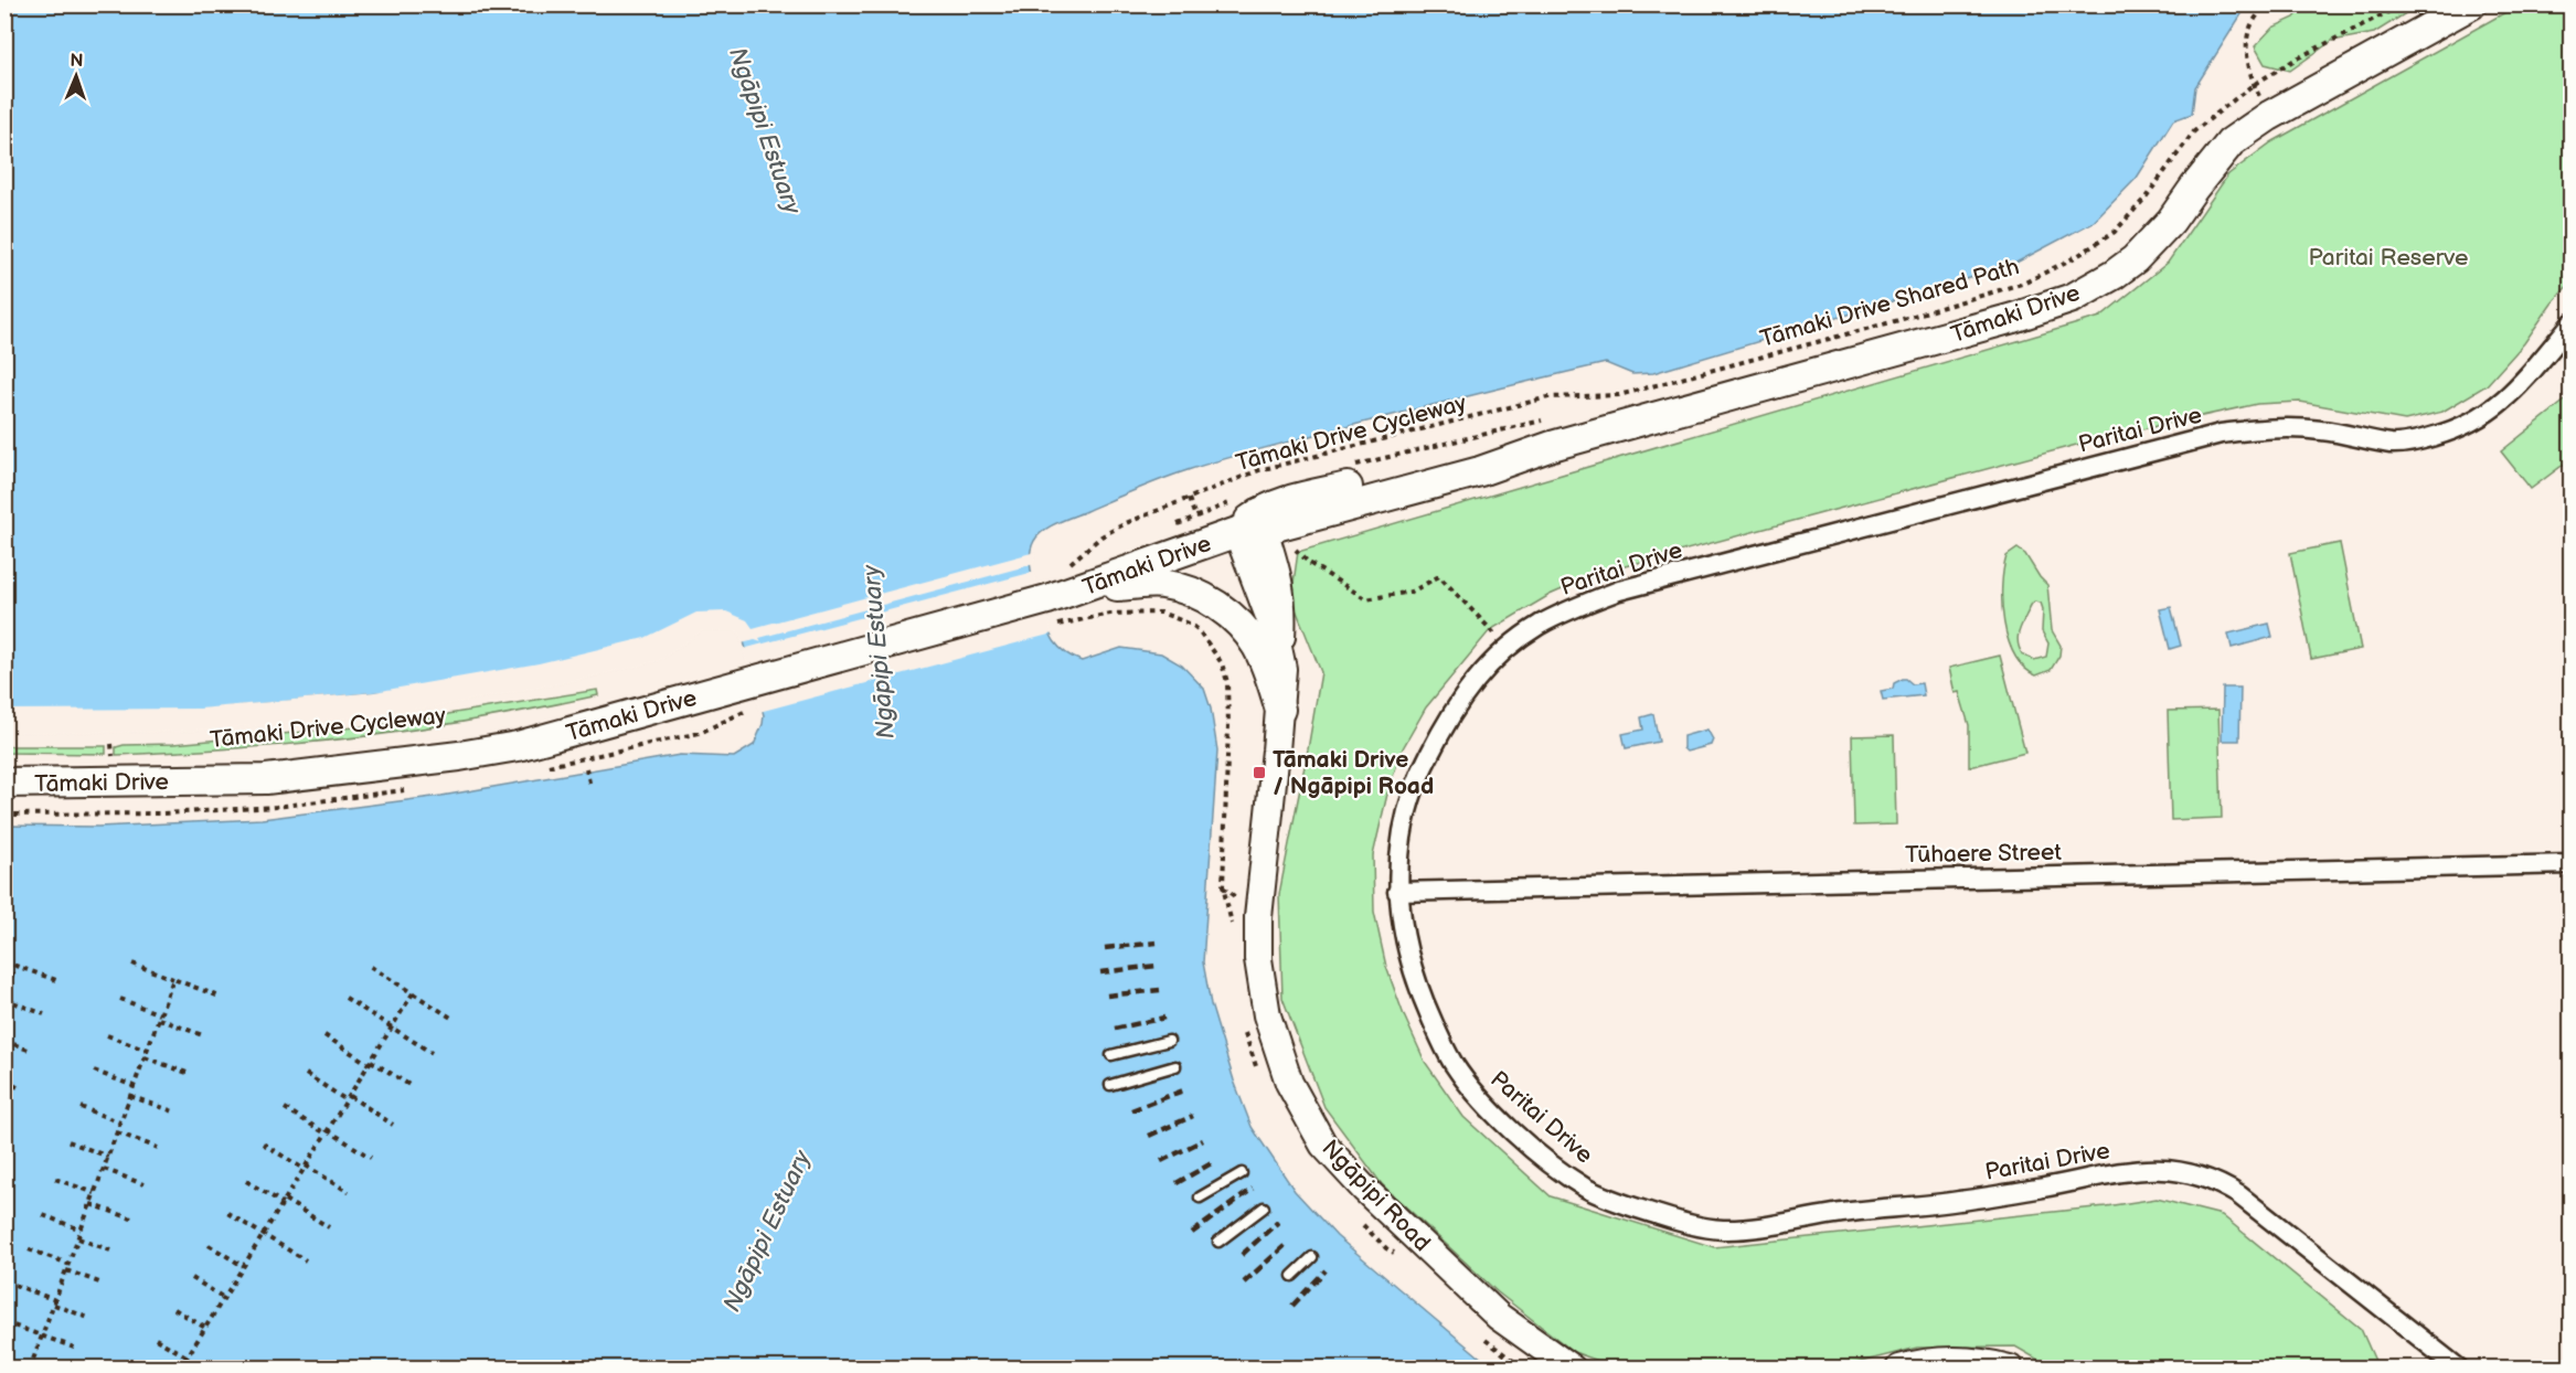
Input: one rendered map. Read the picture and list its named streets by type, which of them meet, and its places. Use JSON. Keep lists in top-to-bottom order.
{
  "streets": {
    "main road": ["Tāmaki Drive", "Ngāpipi Road"],
    "street": ["Paritai Drive", "Tūhaere Street"],
    "path": ["Tāmaki Drive Shared Path", "Tāmaki Drive Cycleway"]
  },
  "crossings": [
    ["Tāmaki Drive Shared Path", "Tāmaki Drive Cycleway"],
    ["Tāmaki Drive", "Ngāpipi Road"],
    ["Paritai Drive", "Tūhaere Street"]
  ],
  "water": ["Ngāpipi Estuary"],
  "parks": ["Paritai Reserve"],
  "places": {
    "transit": ["Tāmaki Drive / Ngāpipi Road"]
  },
  "north": "top"
}
